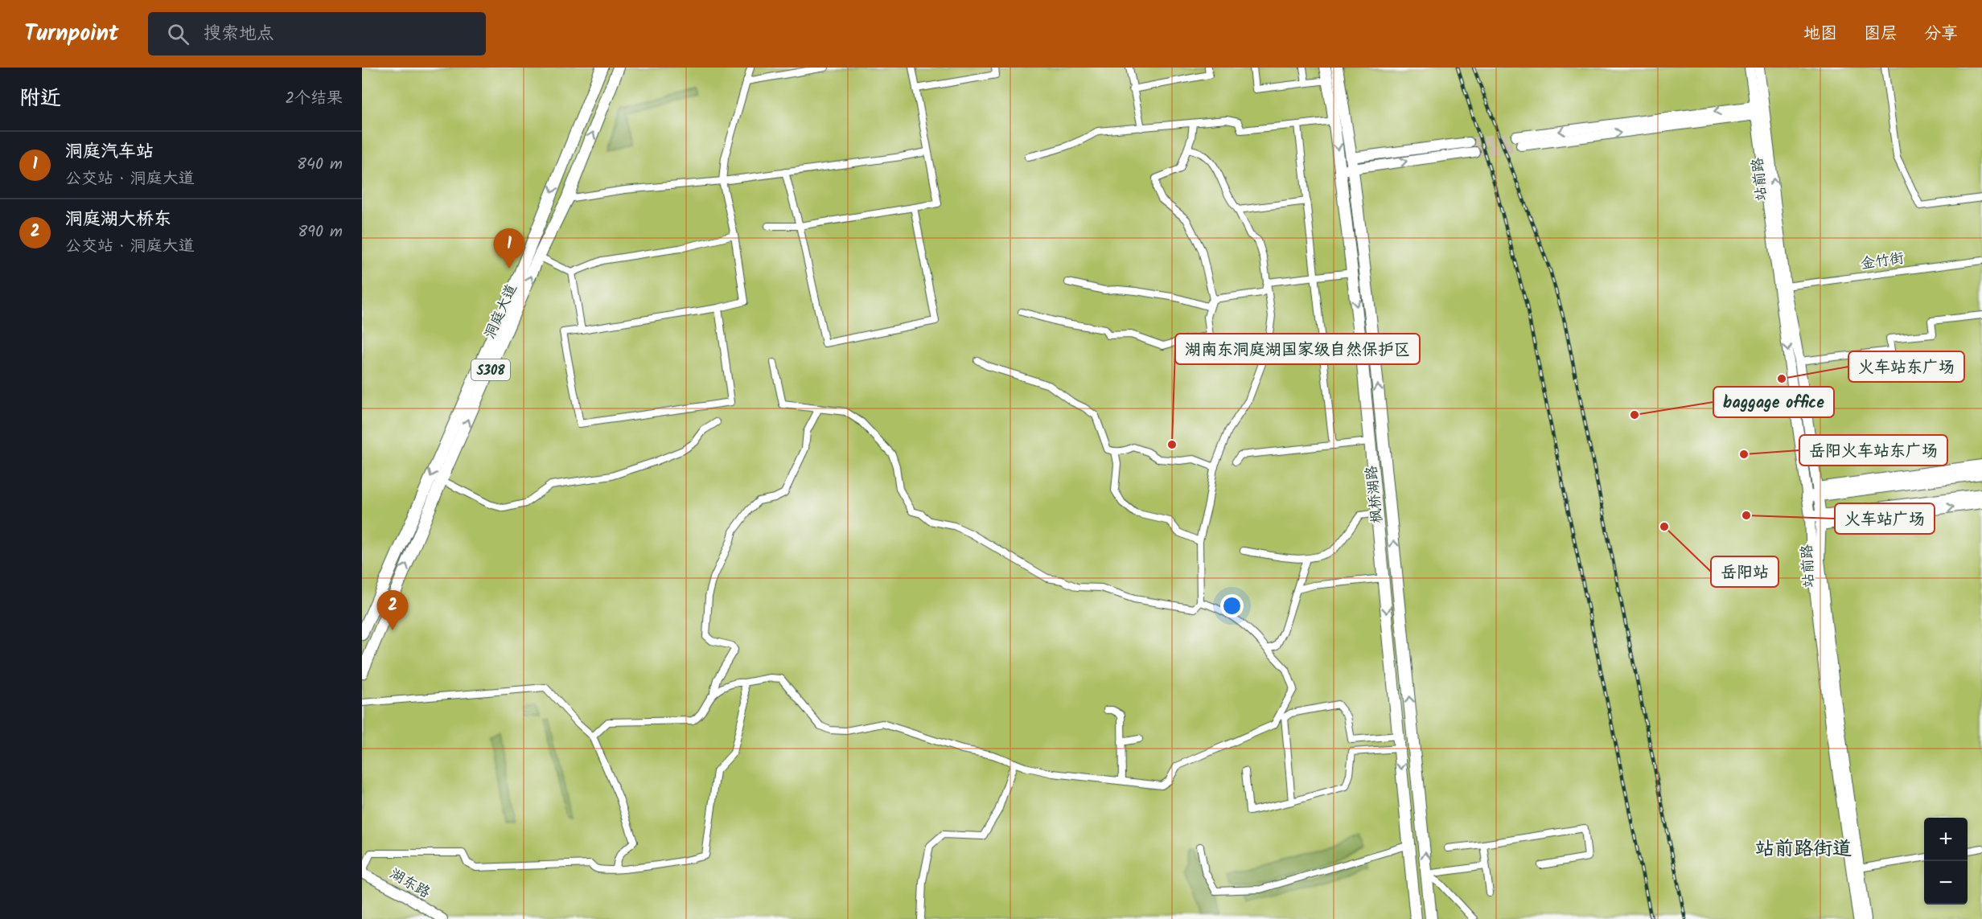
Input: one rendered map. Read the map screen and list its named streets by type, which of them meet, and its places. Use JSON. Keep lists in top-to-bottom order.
{
  "streets": {
    "main road": [
      "站前路",
      "洞庭大道",
      "S308",
      "枫桥湖路",
      "湖东路"
    ],
    "street": ["金竹街"]
  },
  "crossings": [
    ["站前路", "金竹街"]
  ],
  "districts": ["站前路街道"],
  "places": [
    "火车站东广场",
    "baggage office",
    "湖南东洞庭湖国家级自然保护区",
    "岳阳火车站东广场",
    "火车站广场",
    "岳阳站"
  ],
  "page": {
    "header": "Turnpoint",
    "search": "搜索地点",
    "nav": ["地图", "图层", "分享"],
    "heading": ["附近", "2个结果"],
    "list": [
      {
        "mark": "1",
        "name": "洞庭汽车站",
        "note": "公交站 · 洞庭大道",
        "value": "840 m"
      },
      {
        "mark": "2",
        "name": "洞庭湖大桥东",
        "note": "公交站 · 洞庭大道",
        "value": "890 m"
      }
    ],
    "pins": ["1", "2"],
    "map_buttons": ["+", "−"]
  }
}
